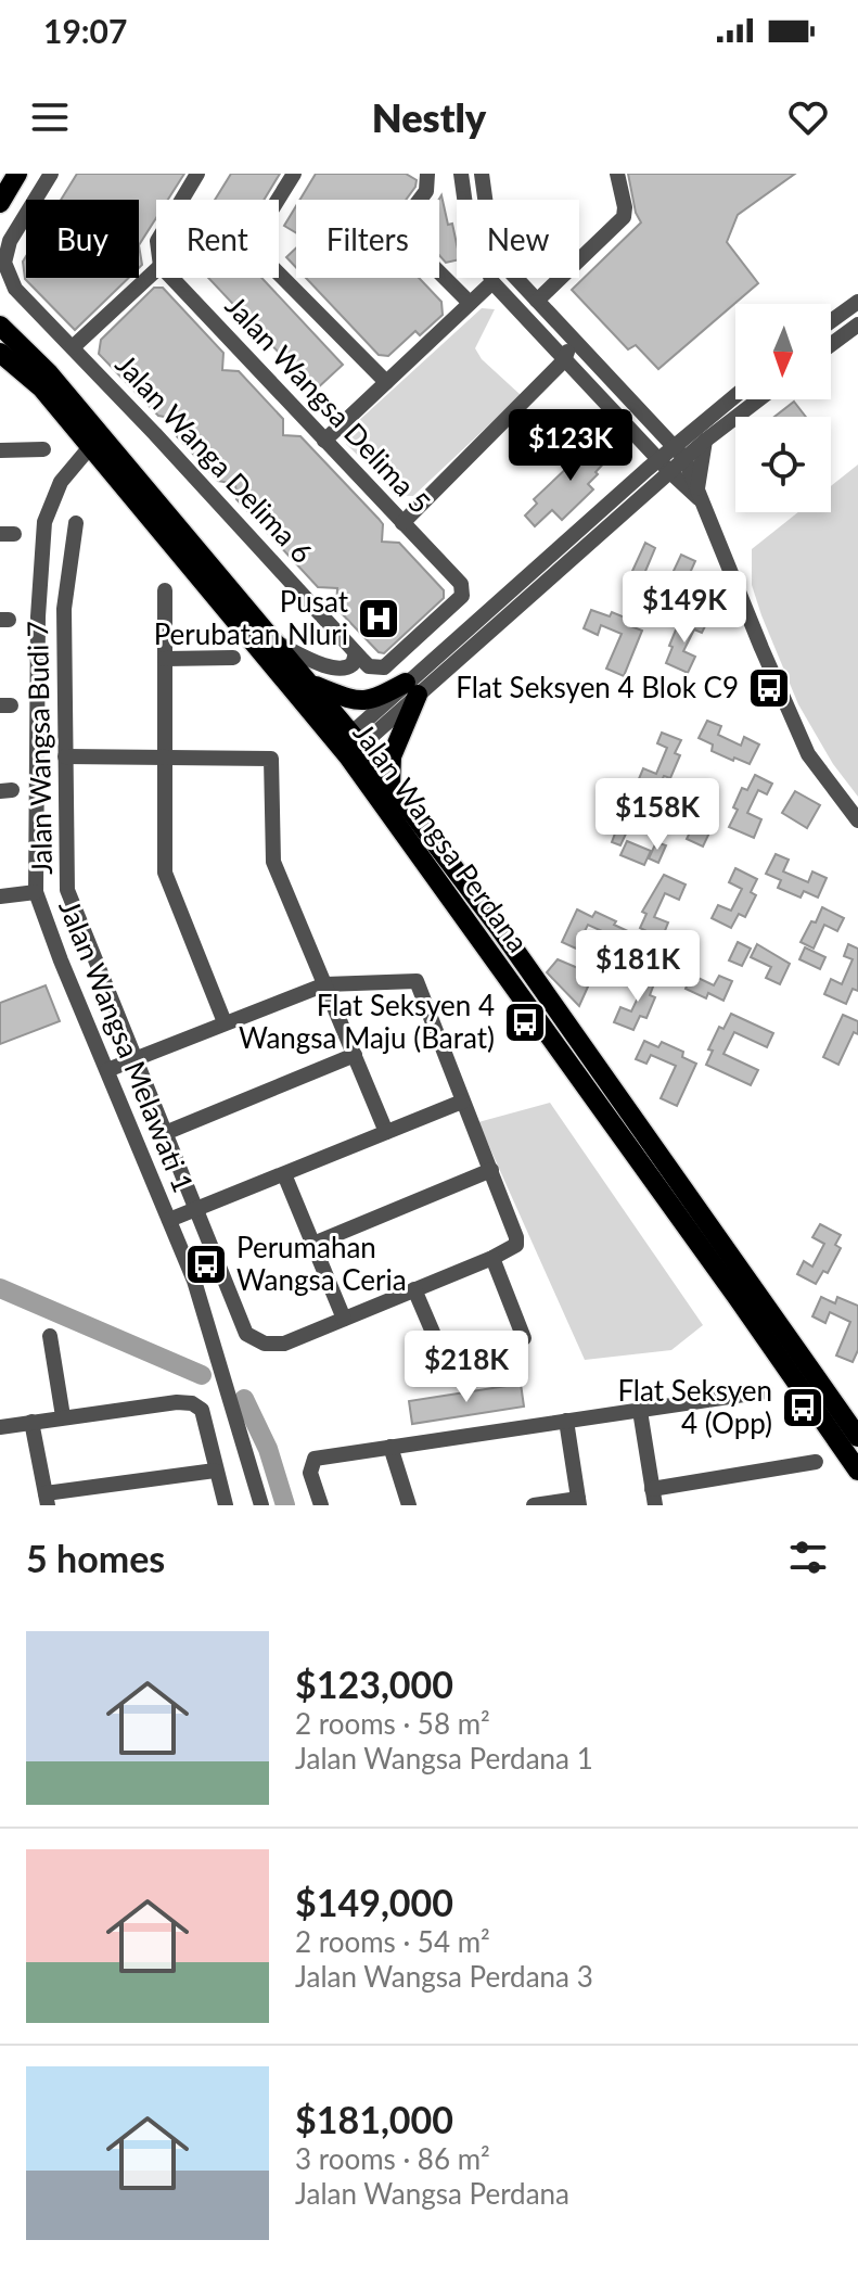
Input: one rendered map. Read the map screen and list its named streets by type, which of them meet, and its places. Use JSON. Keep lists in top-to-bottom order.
{
  "streets": {
    "main road": ["Jalan Wangsa Perdana"],
    "street": [
      "Jalan Wangsa Delima 5",
      "Jalan Wanga Delima 6",
      "Jalan Wangsa Budi 7",
      "Jalan Wangsa Melawati 1"
    ]
  },
  "crossings": [
    ["Jalan Wangsa Delima 5", "Jalan Wanga Delima 6"],
    ["Jalan Wangsa Perdana", "Jalan Wangsa Melawati 1"]
  ],
  "places": {
    "hospital": ["Pusat Perubatan Nluri"],
    "bus stop": [
      "Flat Seksyen 4 Blok C9",
      "Flat Seksyen 4 Wangsa Maju (Barat)",
      "Perumahan Wangsa Ceria",
      "Flat Seksyen 4 (Opp)"
    ]
  },
  "north": "bottom",
  "page": {
    "status": "19:07",
    "header": "Nestly",
    "chip": [
      "Buy",
      "Rent",
      "Filters",
      "New"
    ],
    "price": [
      "$123K",
      "$149K",
      "$158K",
      "$181K",
      "$218K"
    ],
    "heading": "5 homes",
    "list": [
      {
        "name": "$123,000",
        "note": "2 rooms · 58 m² · Jalan Wangsa Perdana 1"
      },
      {
        "name": "$149,000",
        "note": "2 rooms · 54 m² · Jalan Wangsa Perdana 3"
      },
      {
        "name": "$181,000",
        "note": "3 rooms · 86 m² · Jalan Wangsa Perdana"
      }
    ]
  }
}
